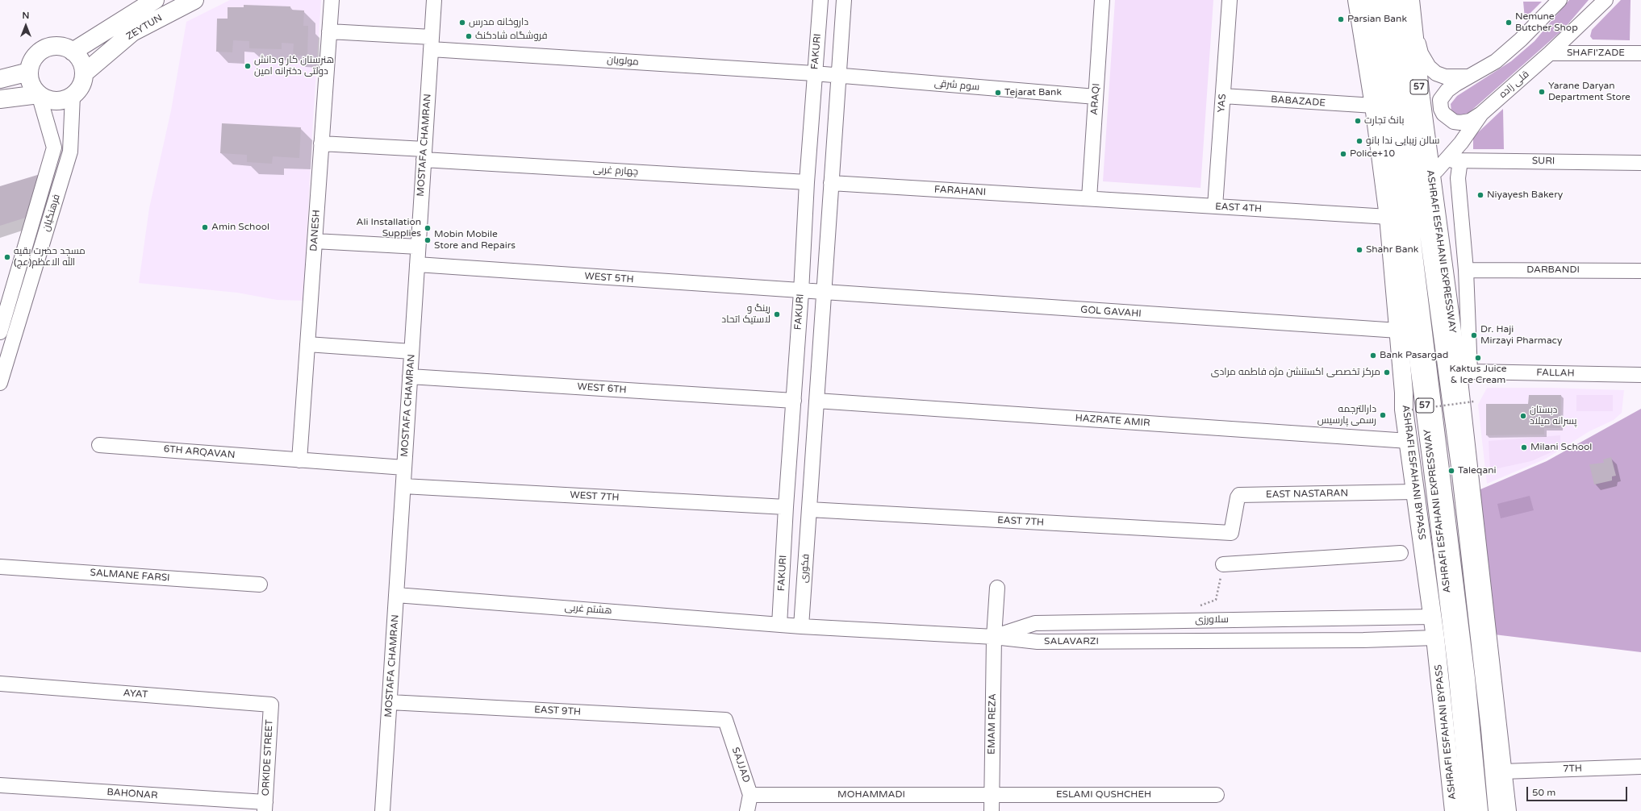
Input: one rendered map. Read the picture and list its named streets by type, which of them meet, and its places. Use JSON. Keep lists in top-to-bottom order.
{
  "streets": {
    "main road": [
      "ZEYTUN",
      "57",
      "ASHRAFI ESFAHANI EXPRESSWAY",
      "ASHRAFI ESFAHANI BYPASS"
    ],
    "street": [
      "FAKURI",
      "SHAFI'ZADE",
      "مولویان",
      "قلی زاده",
      "سوم شرقی",
      "ARAQI",
      "BABAZADE",
      "YAS",
      "MOSTAFA CHAMRAN",
      "SURI",
      "چهارم غربی",
      "FARAHANI",
      "EAST 4TH",
      "فرهنگیان",
      "DANESH",
      "DARBANDI",
      "WEST 5TH",
      "GOL GAVAHI",
      "FALLAH",
      "WEST 6TH",
      "HAZRATE AMIR",
      "6TH ARQAVAN",
      "EAST NASTARAN",
      "WEST 7TH",
      "EAST 7TH",
      "فکوری",
      "SALMANE FARSI",
      "هشتم غربی",
      "سلاورزی",
      "SALAVARZI",
      "AYAT",
      "EAST 9TH",
      "EMAM REZA",
      "ORKIDE STREET",
      "SAJJAD",
      "7TH",
      "BAHONAR",
      "MOHAMMADI",
      "ESLAMI QUSHCHEH"
    ]
  },
  "crossings": [
    ["ZEYTUN", "فرهنگیان"],
    ["FAKURI", "مولویان"],
    ["FAKURI", "چهارم غربی"],
    ["FAKURI", "WEST 5TH"],
    ["FAKURI", "WEST 6TH"],
    ["FAKURI", "WEST 7TH"],
    ["FAKURI", "هشتم غربی"],
    ["FAKURI", "SALAVARZI"],
    ["SHAFI'ZADE", "قلی زاده"],
    ["مولویان", "سوم شرقی"],
    ["مولویان", "MOSTAFA CHAMRAN"],
    ["مولویان", "DANESH"],
    ["قلی زاده", "SURI"],
    ["قلی زاده", "ASHRAFI ESFAHANI EXPRESSWAY"],
    ["سوم شرقی", "ARAQI"],
    ["ARAQI", "FARAHANI"],
    ["ARAQI", "EAST 4TH"],
    ["BABAZADE", "YAS"],
    ["BABAZADE", "ASHRAFI ESFAHANI BYPASS"],
    ["YAS", "EAST 4TH"],
    ["MOSTAFA CHAMRAN", "چهارم غربی"],
    ["MOSTAFA CHAMRAN", "WEST 5TH"],
    ["MOSTAFA CHAMRAN", "WEST 6TH"],
    ["MOSTAFA CHAMRAN", "6TH ARQAVAN"],
    ["MOSTAFA CHAMRAN", "WEST 7TH"],
    ["MOSTAFA CHAMRAN", "هشتم غربی"],
    ["MOSTAFA CHAMRAN", "EAST 9TH"],
    ["چهارم غربی", "DANESH"],
    ["FARAHANI", "EAST 4TH"],
    ["EAST 4TH", "ASHRAFI ESFAHANI BYPASS"],
    ["DANESH", "6TH ARQAVAN"],
    ["ASHRAFI ESFAHANI EXPRESSWAY", "7TH"],
    ["DARBANDI", "FALLAH"],
    ["WEST 5TH", "GOL GAVAHI"],
    ["GOL GAVAHI", "ASHRAFI ESFAHANI BYPASS"],
    ["HAZRATE AMIR", "ASHRAFI ESFAHANI BYPASS"],
    ["ASHRAFI ESFAHANI BYPASS", "EAST NASTARAN"],
    ["ASHRAFI ESFAHANI BYPASS", "سلاورزی"],
    ["EAST NASTARAN", "EAST 7TH"],
    ["EAST 7TH", "فکوری"],
    ["فکوری", "SALAVARZI"],
    ["هشتم غربی", "SALAVARZI"],
    ["سلاورزی", "SALAVARZI"],
    ["سلاورزی", "EMAM REZA"],
    ["SALAVARZI", "EMAM REZA"],
    ["AYAT", "ORKIDE STREET"],
    ["EAST 9TH", "SAJJAD"],
    ["EMAM REZA", "MOHAMMADI"],
    ["EMAM REZA", "ESLAMI QUSHCHEH"],
    ["ORKIDE STREET", "BAHONAR"],
    ["SAJJAD", "MOHAMMADI"],
    ["MOHAMMADI", "ESLAMI QUSHCHEH"]
  ],
  "places": [
    "Parsian Bank",
    "داروخانه مدرس",
    "Nemune Butcher Shop",
    "فروشگاه شادکنک",
    "هنرستان کار و دانش دولتی دخترانه امین",
    "Yarane Daryan Department Store",
    "Tejarat Bank",
    "بانک تجارت",
    "سالن زیبایی ندا بانو",
    "Police+10",
    "Niyayesh Bakery",
    "Amin School",
    "Ali Installation Supplies",
    "Mobin Mobile Store and Repairs",
    "Shahr Bank",
    "مسجد حضرت بقیه الله الاعظم(عج)",
    "رینگ و لاستیک اتحاد",
    "Dr. Haji Mirzayi Pharmacy",
    "Bank Pasargad",
    "Kaktus Juice & Ice Cream",
    "مرکز تخصصی اکستنشن مژه فاطمه مرادی",
    "دارالترجمه رسمی پارسیس",
    "دبستان پسرانه میلاد",
    "Milani School",
    "Taleqani"
  ],
  "scale_bar": "50 m",
  "north": "top"
}
